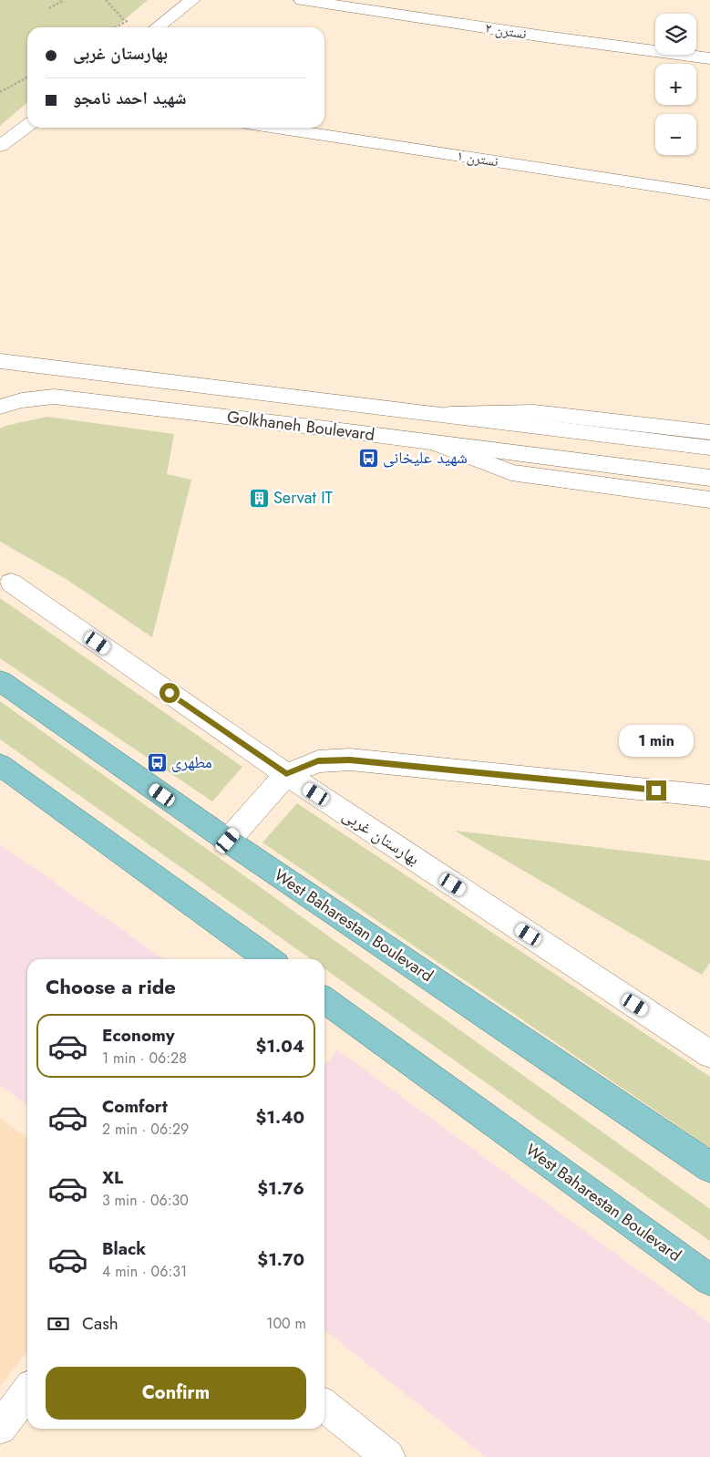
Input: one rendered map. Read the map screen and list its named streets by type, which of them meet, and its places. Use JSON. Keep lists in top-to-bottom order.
{
  "streets": {
    "main road": ["West Baharestan Boulevard"],
    "street": [
      "نسترن ۲",
      "نسترن ۱",
      "Golkhaneh Boulevard",
      "بهارستان غربی"
    ]
  },
  "places": {
    "bus stop": ["شهید علیخانی", "مطهری"],
    "building": ["Servat IT"]
  },
  "page": {
    "map_buttons": ["+", "−"],
    "banner": ["بهارستان غربی", "شهید احمد نامجو"],
    "bubble": "1 min",
    "heading": "Choose a ride",
    "list": [
      {
        "name": "Economy",
        "note": "1 min · 06:28",
        "value": "$1.04"
      },
      {
        "name": "Comfort",
        "note": "2 min · 06:29",
        "value": "$1.40"
      },
      {
        "name": "XL",
        "note": "3 min · 06:30",
        "value": "$1.76"
      },
      {
        "name": "Black",
        "note": "4 min · 06:31",
        "value": "$1.70"
      }
    ],
    "pay": ["Cash", "100 m"],
    "buttons": "Confirm"
  }
}
